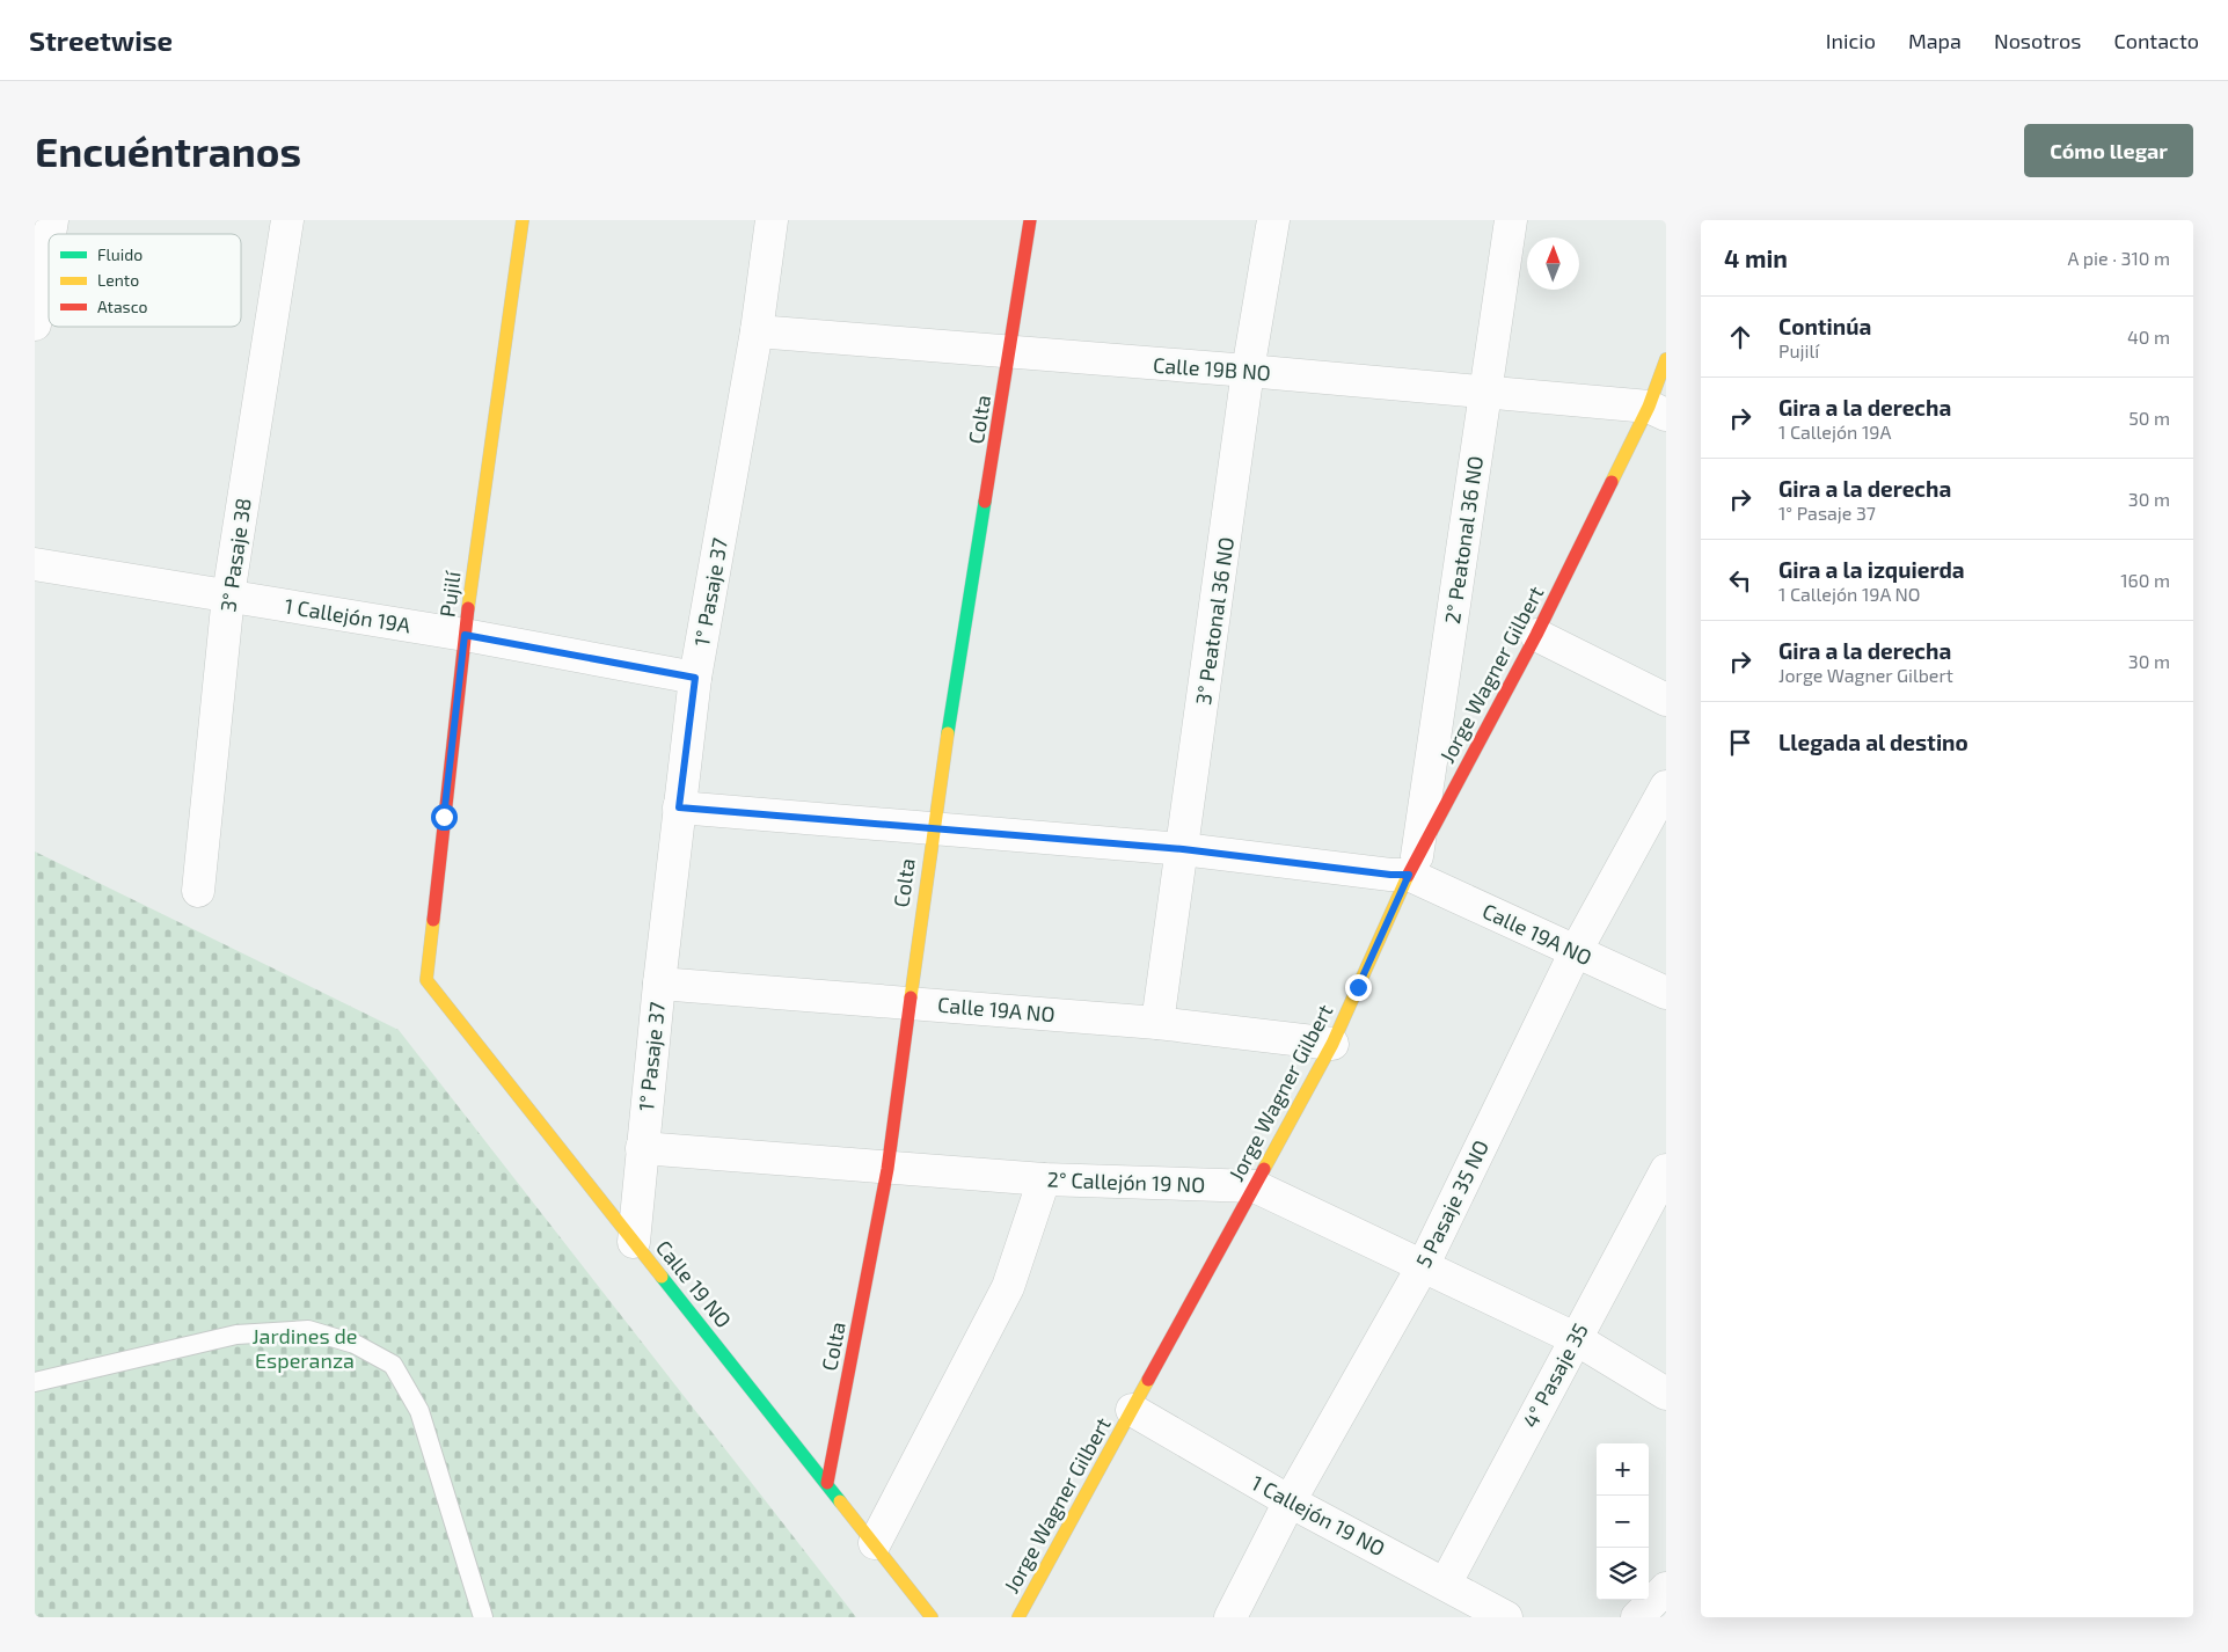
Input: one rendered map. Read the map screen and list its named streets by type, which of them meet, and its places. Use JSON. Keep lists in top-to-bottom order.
{
  "streets": {
    "street": [
      "Calle 19B NO",
      "Colta",
      "2° Peatonal 36 NO",
      "3° Pasaje 38",
      "1° Pasaje 37",
      "Pujilí",
      "1 Callejón 19A",
      "3° Peatonal 36 NO",
      "Jorge Wagner Gilbert",
      "Calle 19A NO",
      "2° Callejón 19 NO",
      "5 Pasaje 35 NO",
      "Calle 19 NO",
      "4° Pasaje 35",
      "1 Callejón 19 NO"
    ]
  },
  "crossings": [
    ["Calle 19B NO", "Colta"],
    ["Calle 19B NO", "2° Peatonal 36 NO"],
    ["Calle 19B NO", "1° Pasaje 37"],
    ["Calle 19B NO", "3° Peatonal 36 NO"],
    ["Calle 19B NO", "Jorge Wagner Gilbert"],
    ["Colta", "Calle 19A NO"],
    ["Colta", "2° Callejón 19 NO"],
    ["Colta", "Calle 19 NO"],
    ["2° Peatonal 36 NO", "Jorge Wagner Gilbert"],
    ["2° Peatonal 36 NO", "Calle 19A NO"],
    ["3° Pasaje 38", "1 Callejón 19A"],
    ["1° Pasaje 37", "1 Callejón 19A"],
    ["1° Pasaje 37", "Calle 19A NO"],
    ["1° Pasaje 37", "2° Callejón 19 NO"],
    ["1° Pasaje 37", "Calle 19 NO"],
    ["Pujilí", "1 Callejón 19A"],
    ["Pujilí", "Calle 19 NO"],
    ["3° Peatonal 36 NO", "Calle 19A NO"],
    ["Jorge Wagner Gilbert", "Calle 19A NO"],
    ["Jorge Wagner Gilbert", "2° Callejón 19 NO"],
    ["Jorge Wagner Gilbert", "1 Callejón 19 NO"],
    ["Calle 19A NO", "5 Pasaje 35 NO"],
    ["2° Callejón 19 NO", "5 Pasaje 35 NO"],
    ["2° Callejón 19 NO", "4° Pasaje 35"],
    ["5 Pasaje 35 NO", "1 Callejón 19 NO"],
    ["4° Pasaje 35", "1 Callejón 19 NO"]
  ],
  "parks": ["Jardines de Esperanza"],
  "legend": ["Fluido", "Lento", "Atasco"],
  "north": "top",
  "page": {
    "header": "Streetwise",
    "nav": [
      "Inicio",
      "Mapa",
      "Nosotros",
      "Contacto"
    ],
    "buttons": "Cómo llegar",
    "title": "Encuéntranos",
    "heading": ["4 min", "A pie · 310 m"],
    "list": [
      ["Continúa", "Pujilí", "40 m"],
      ["Gira a la derecha", "1 Callejón 19A", "50 m"],
      ["Gira a la derecha", "1° Pasaje 37", "30 m"],
      ["Gira a la izquierda", "1 Callejón 19A NO", "160 m"],
      ["Gira a la derecha", "Jorge Wagner Gilbert", "30 m"],
      "Llegada al destino"
    ],
    "map_buttons": ["+", "−"]
  }
}
